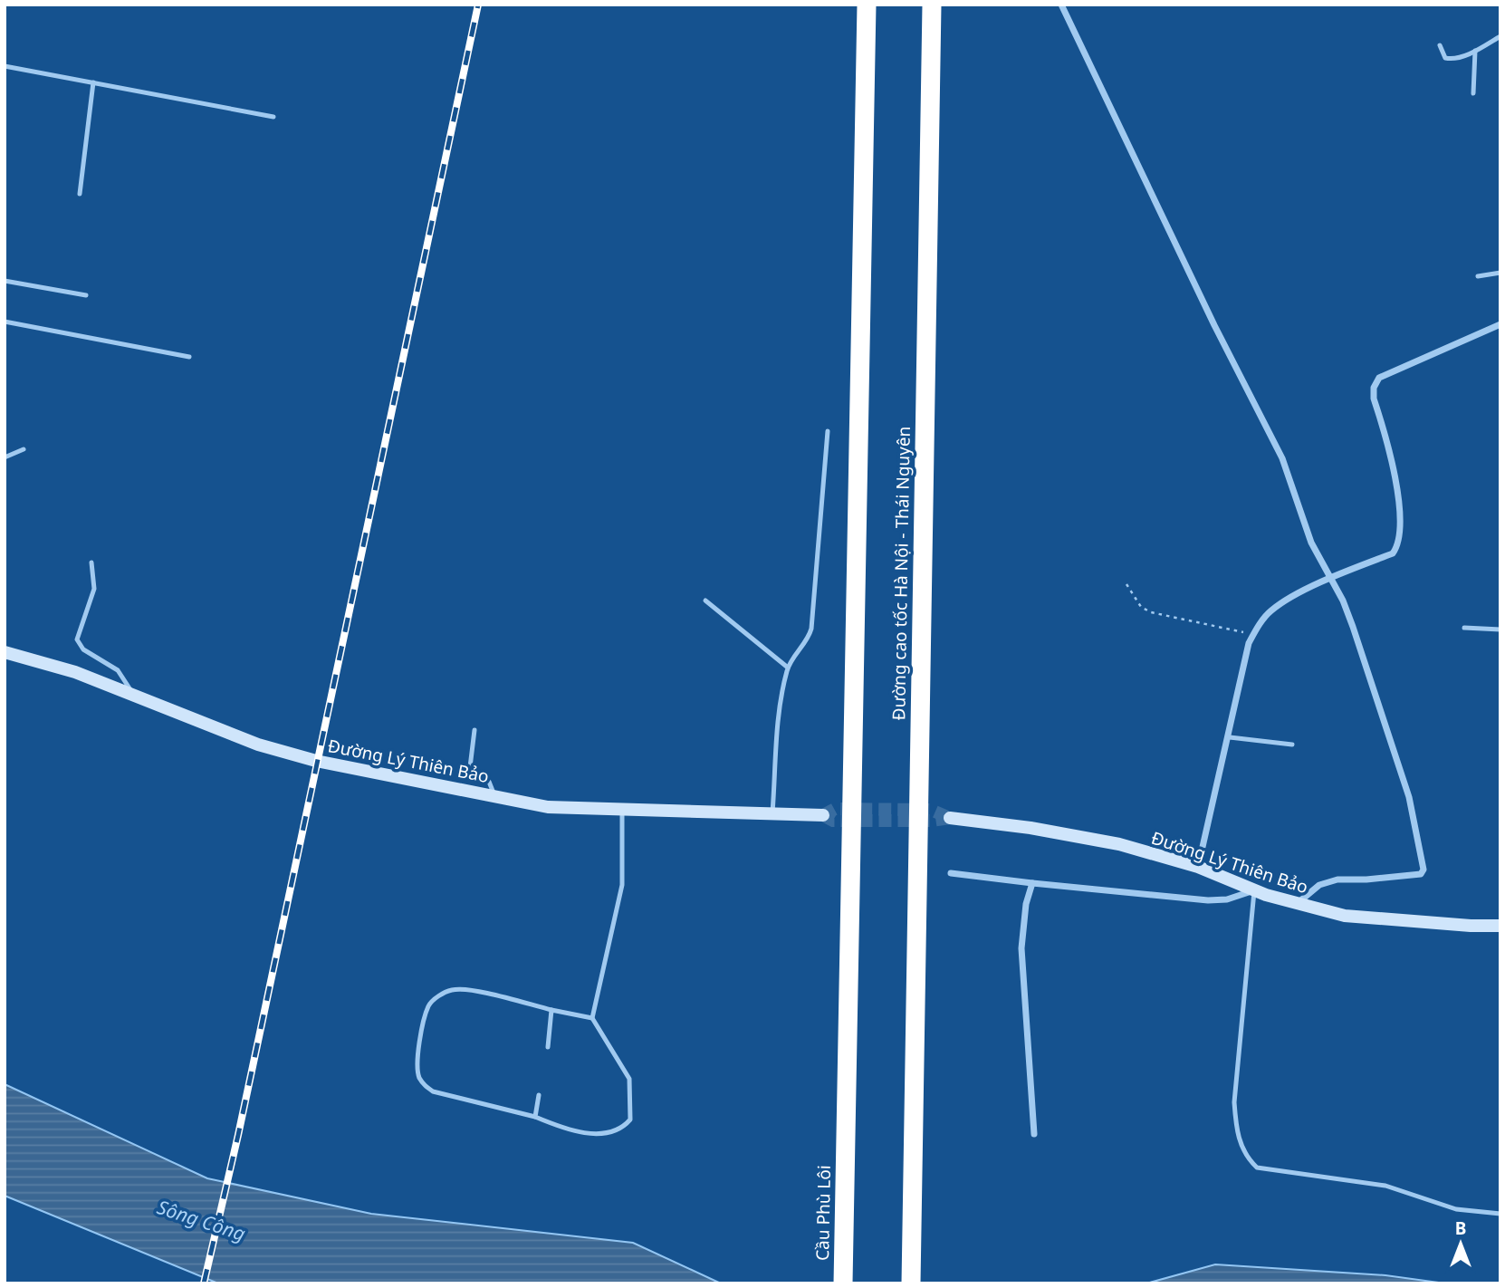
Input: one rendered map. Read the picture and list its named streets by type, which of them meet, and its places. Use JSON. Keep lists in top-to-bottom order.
{
  "streets": {
    "highway": ["Đường cao tốc Hà Nội - Thái Nguyên", "Cầu Phù Lôi"],
    "main road": ["Đường Lý Thiên Bảo"]
  },
  "water": ["Sông Công"],
  "north": "top"
}
